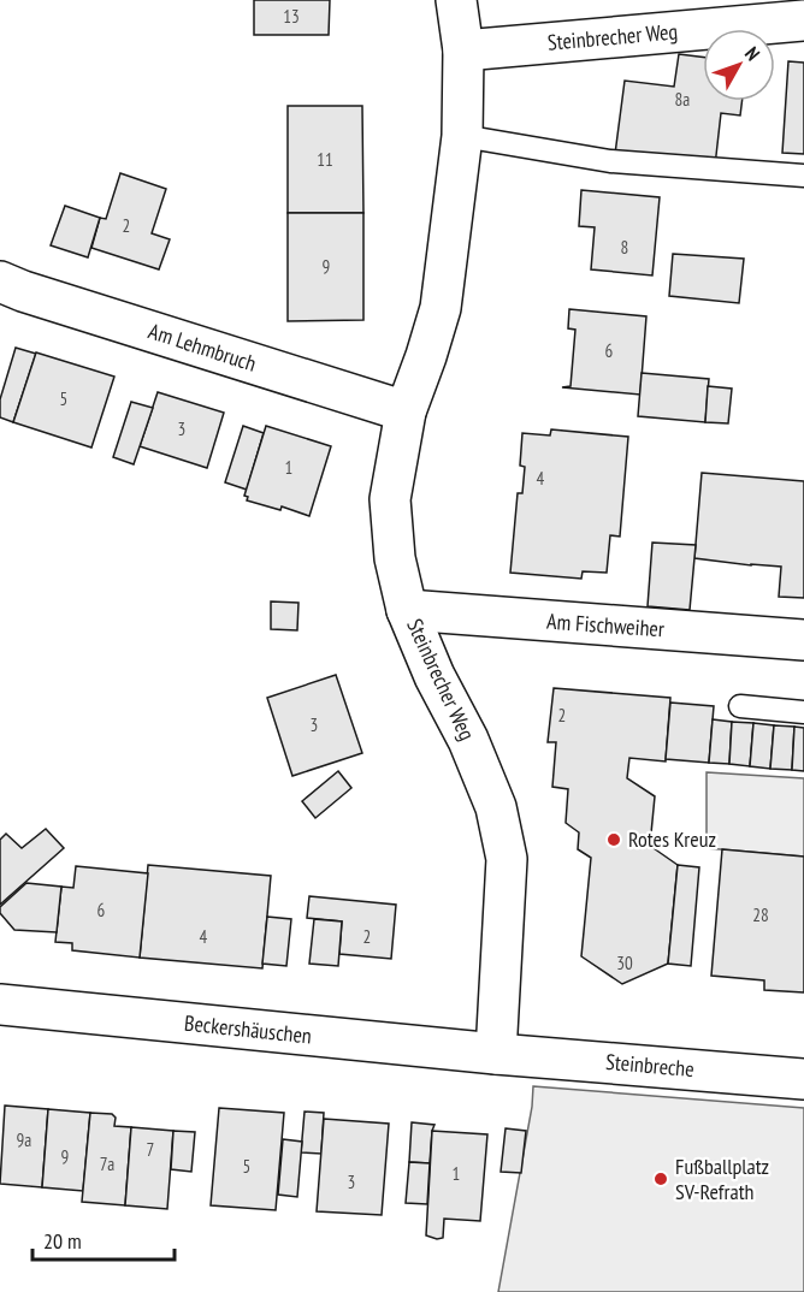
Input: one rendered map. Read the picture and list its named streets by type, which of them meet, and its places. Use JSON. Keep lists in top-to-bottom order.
{
  "streets": {
    "street": [
      "Steinbrecher Weg",
      "Am Lehmbruch",
      "Am Fischweiher",
      "Beckershäuschen",
      "Steinbreche"
    ]
  },
  "crossings": [
    ["Steinbrecher Weg", "Am Lehmbruch"],
    ["Steinbrecher Weg", "Am Fischweiher"],
    ["Steinbrecher Weg", "Beckershäuschen"],
    ["Steinbrecher Weg", "Steinbreche"],
    ["Beckershäuschen", "Steinbreche"]
  ],
  "places": ["Rotes Kreuz", "Fußballplatz SV-Refrath"],
  "house_numbers": [
    "13",
    "8a",
    "11",
    "2",
    "8",
    "9",
    "6",
    "5",
    "3",
    "1",
    "4",
    "2",
    "3",
    "6",
    "28",
    "4",
    "2",
    "30",
    "9a",
    "7",
    "9",
    "7a",
    "5",
    "1",
    "3"
  ],
  "scale_bar": "20 m",
  "north": "top right"
}
